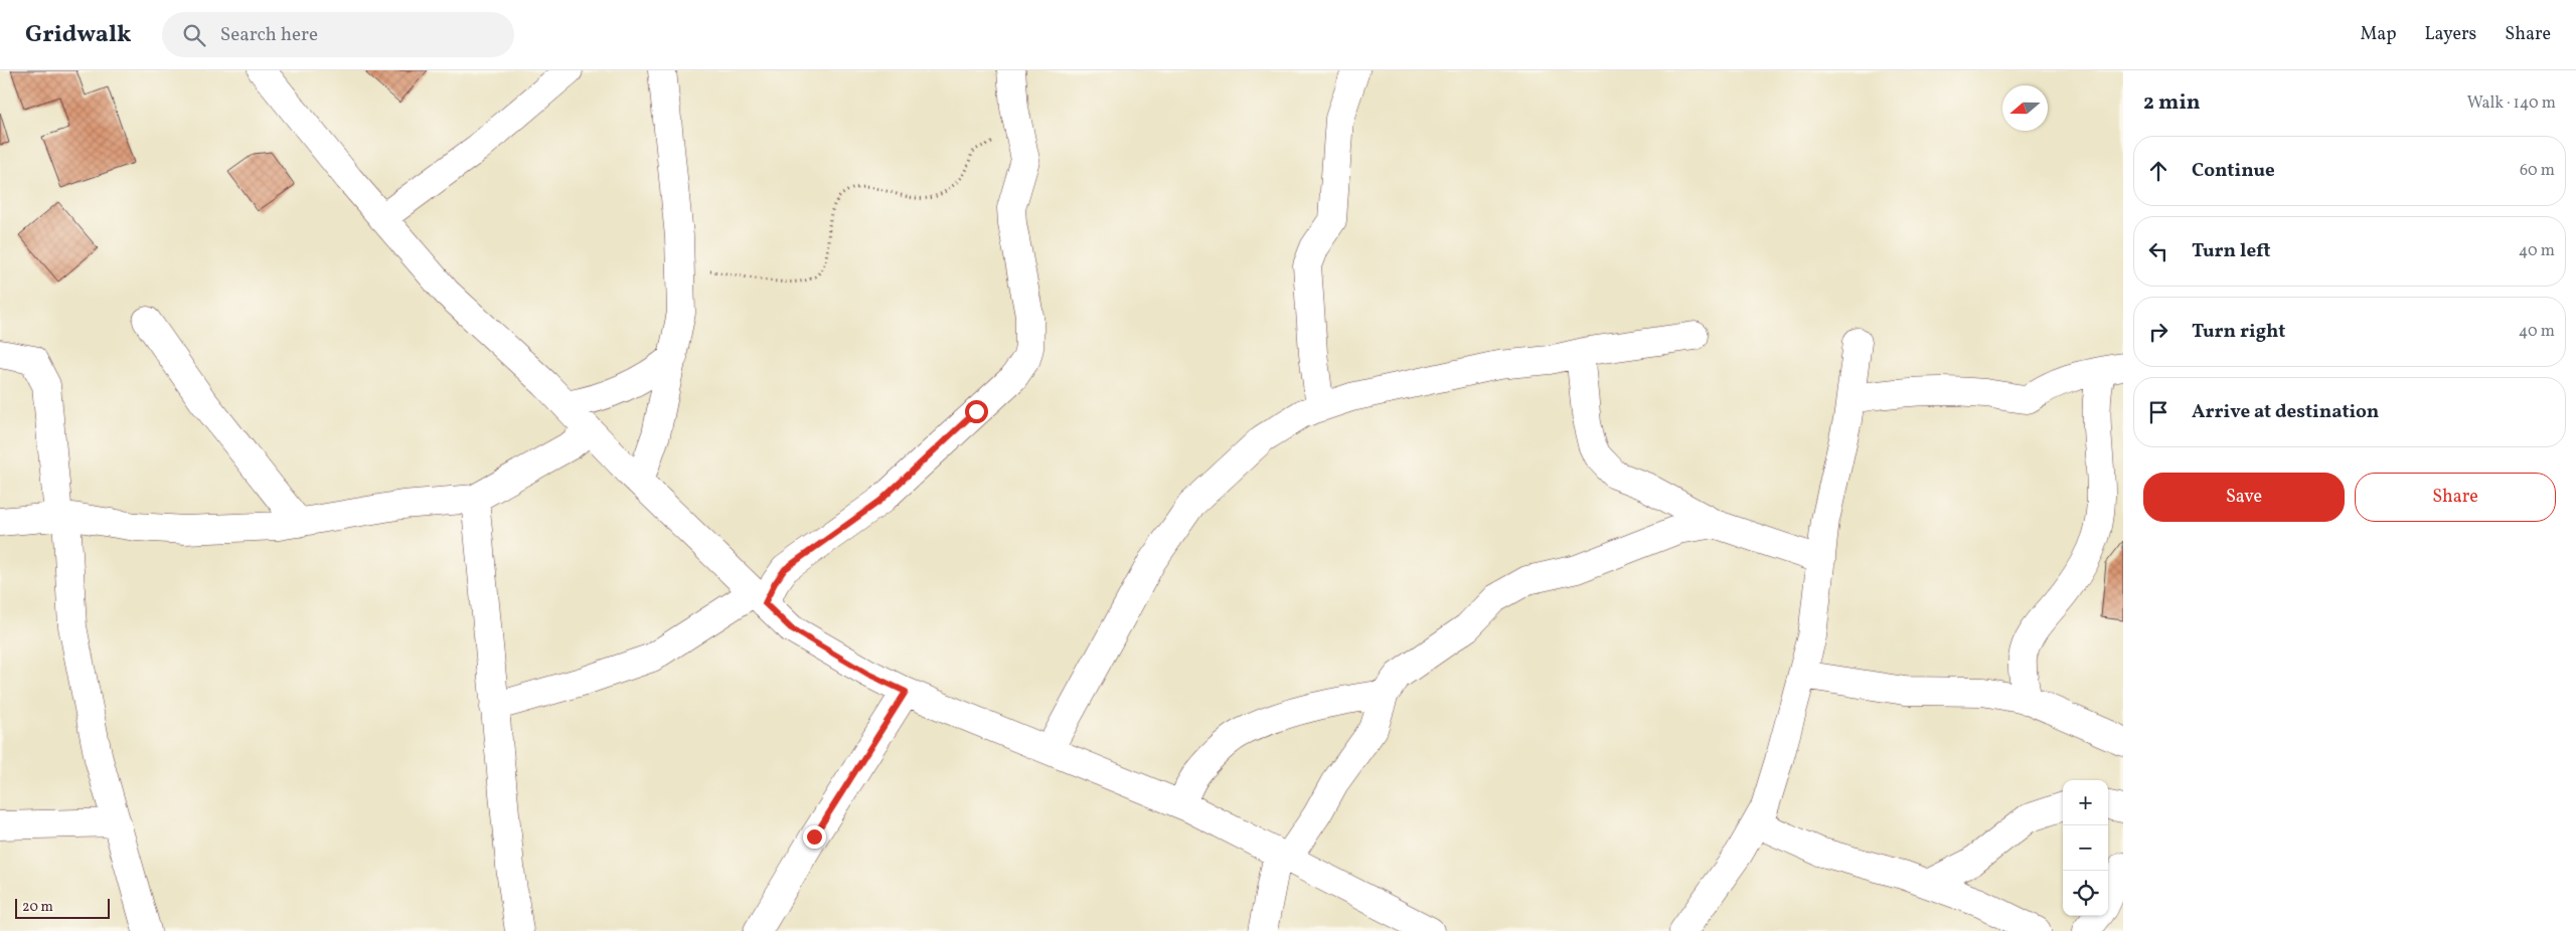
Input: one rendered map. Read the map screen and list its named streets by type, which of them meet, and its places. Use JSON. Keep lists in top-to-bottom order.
{
  "scale_bar": "20 m",
  "north": "left",
  "page": {
    "header": "Gridwalk",
    "search": "Search here",
    "nav": ["Map", "Layers", "Share"],
    "heading": ["2 min", "Walk · 140 m"],
    "list": [
      ["Continue", "60 m"],
      ["Turn left", "40 m"],
      ["Turn right", "40 m"],
      "Arrive at destination"
    ],
    "buttons": ["Save", "Share"],
    "map_buttons": ["+", "−"],
    "scale": "20 m"
  }
}
